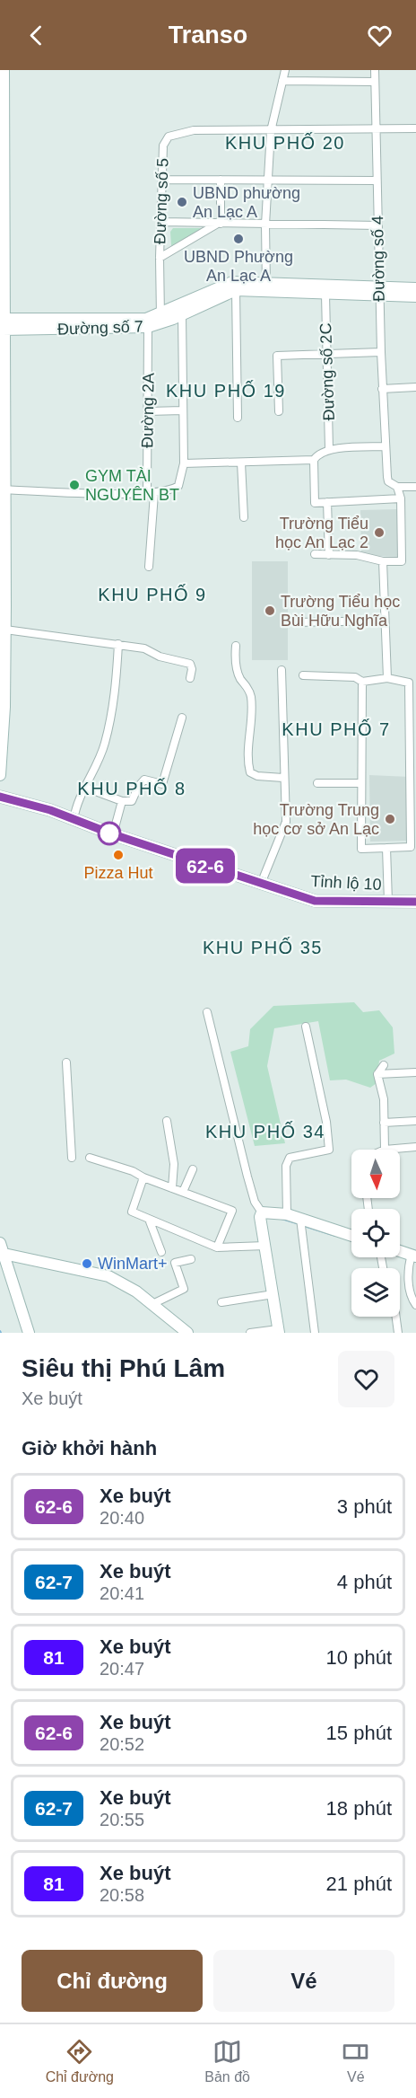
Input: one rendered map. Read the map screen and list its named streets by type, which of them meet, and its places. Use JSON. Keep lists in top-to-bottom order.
{
  "streets": {
    "main road": ["Đường số 7", "Tỉnh lộ 10"],
    "street": [
      "Đường số 5",
      "Đường số 4",
      "Đường số 2C",
      "Đường 2A"
    ]
  },
  "crossings": [
    ["Đường số 5", "Đường số 4"],
    ["Đường số 5", "Đường số 7"],
    ["Đường số 4", "Đường số 7"],
    ["Đường số 7", "Đường số 2C"],
    ["Đường số 7", "Đường 2A"]
  ],
  "districts": [
    "KHU PHỐ 20",
    "KHU PHỐ 19",
    "KHU PHỐ 9",
    "KHU PHỐ 7",
    "KHU PHỐ 8",
    "KHU PHỐ 35",
    "KHU PHỐ 34"
  ],
  "places": [
    "UBND phường An Lạc A",
    "UBND Phường An Lạc A",
    "GYM TÀI NGUYÊN BT",
    "Trường Tiểu học An Lạc 2",
    "Trường Tiểu học Bùi Hữu Nghĩa",
    "Trường Trung học cơ sở An Lạc",
    "Pizza Hut",
    "WinMart+"
  ],
  "lines": ["bus line 62-6"],
  "north": "bottom",
  "page": {
    "header": "Transo",
    "on_map": "62-6",
    "heading": [
      ["Siêu thị Phú Lâm", "Xe buýt"],
      "Giờ khởi hành"
    ],
    "list": [
      {
        "mark": "62-6",
        "name": "Xe buýt",
        "note": "20:40",
        "value": "3 phút"
      },
      {
        "mark": "62-7",
        "name": "Xe buýt",
        "note": "20:41",
        "value": "4 phút"
      },
      {
        "mark": "81",
        "name": "Xe buýt",
        "note": "20:47",
        "value": "10 phút"
      },
      {
        "mark": "62-6",
        "name": "Xe buýt",
        "note": "20:52",
        "value": "15 phút"
      },
      {
        "mark": "62-7",
        "name": "Xe buýt",
        "note": "20:55",
        "value": "18 phút"
      },
      {
        "mark": "81",
        "name": "Xe buýt",
        "note": "20:58",
        "value": "21 phút"
      }
    ],
    "buttons": ["Chỉ đường", "Vé"],
    "tabs": ["Chỉ đường", "Bản đồ", "Vé"]
  }
}
